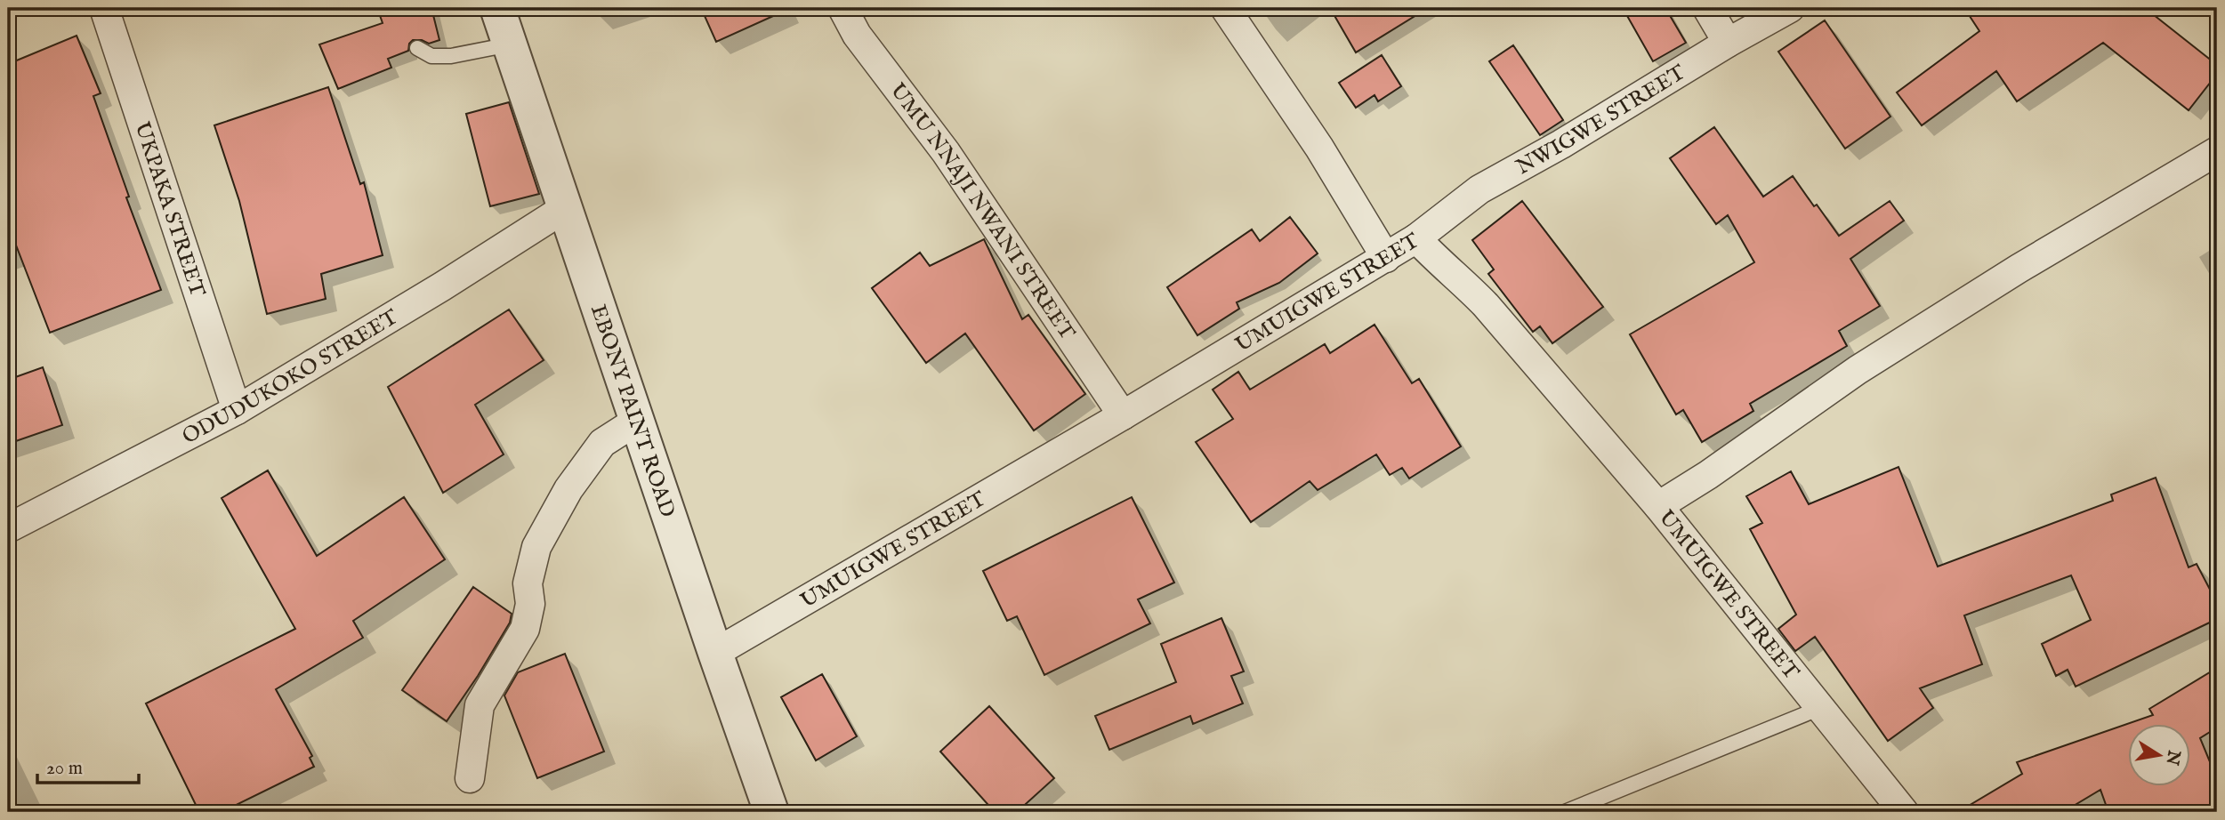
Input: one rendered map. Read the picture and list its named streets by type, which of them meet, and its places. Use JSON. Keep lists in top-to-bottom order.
{
  "streets": {
    "street": [
      "NWIGWE STREET",
      "UKPAKA STREET",
      "UMU NNAJI NWANI STREET",
      "UMUIGWE STREET",
      "ODUDUKOKO STREET",
      "EBONY PAINT ROAD"
    ]
  },
  "crossings": [
    ["NWIGWE STREET", "UMUIGWE STREET"],
    ["UKPAKA STREET", "ODUDUKOKO STREET"],
    ["UMU NNAJI NWANI STREET", "UMUIGWE STREET"],
    ["UMUIGWE STREET", "EBONY PAINT ROAD"],
    ["ODUDUKOKO STREET", "EBONY PAINT ROAD"]
  ],
  "scale_bar": "20 m",
  "north": "right"
}
